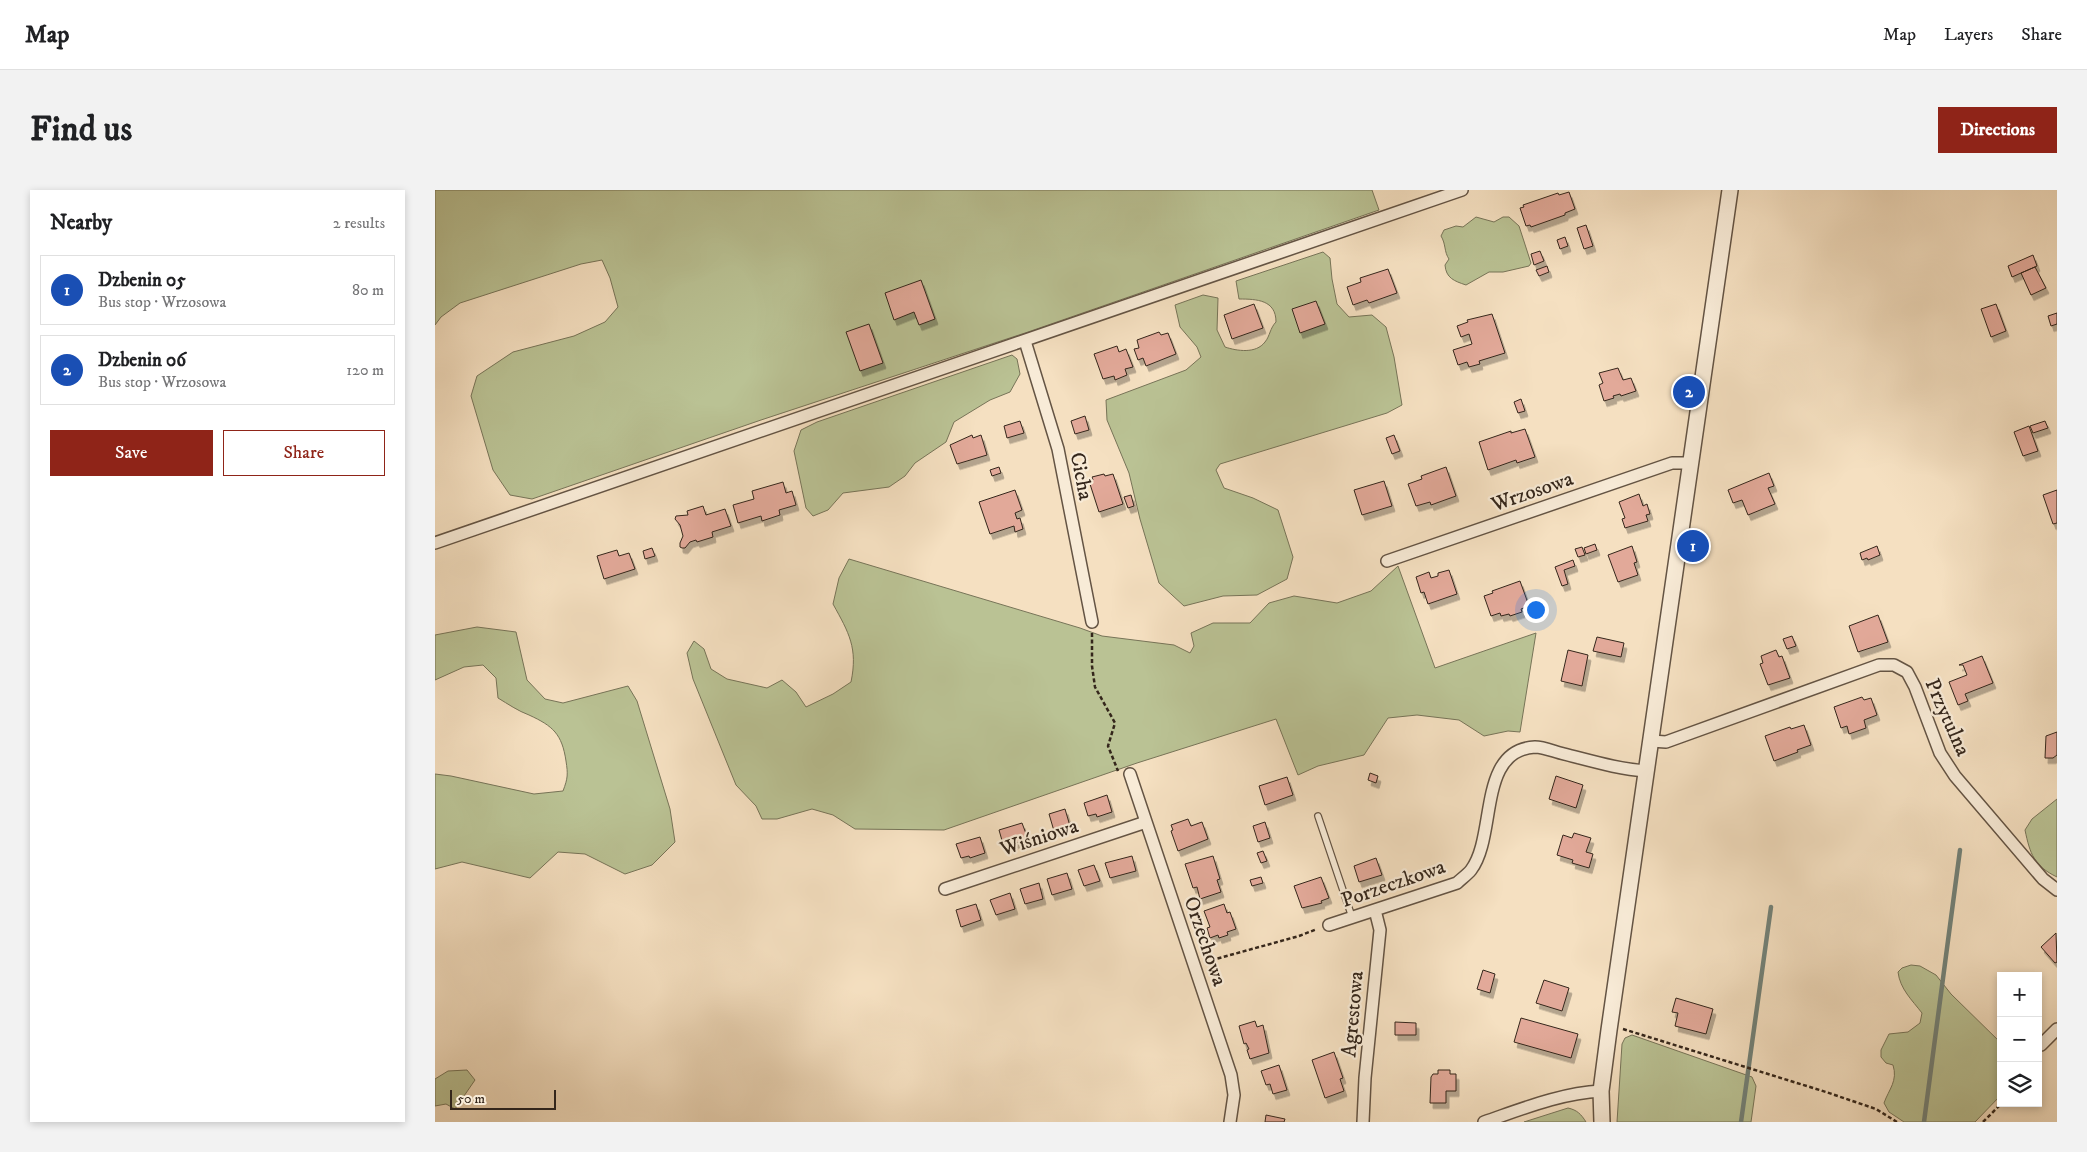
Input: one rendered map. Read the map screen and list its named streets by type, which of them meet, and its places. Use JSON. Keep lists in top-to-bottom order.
{
  "streets": {
    "street": [
      "Cicha",
      "Wrzosowa",
      "Przytulna",
      "Wiśniowa",
      "Porzeczkowa",
      "Orzechowa",
      "Agrestowa"
    ]
  },
  "crossings": [
    ["Wiśniowa", "Orzechowa"],
    ["Porzeczkowa", "Agrestowa"]
  ],
  "scale_bar": "50 m",
  "page": {
    "header": "Map",
    "nav": ["Map", "Layers", "Share"],
    "buttons": [
      "Directions",
      ["Save", "Share"]
    ],
    "title": "Find us",
    "heading": ["Nearby", "2 results"],
    "list": [
      {
        "mark": "1",
        "name": "Dzbenin 05",
        "note": "Bus stop · Wrzosowa",
        "value": "80 m"
      },
      {
        "mark": "2",
        "name": "Dzbenin 06",
        "note": "Bus stop · Wrzosowa",
        "value": "120 m"
      }
    ],
    "pins": ["2", "1"],
    "map_buttons": ["+", "−"],
    "scale": "50 m"
  }
}
